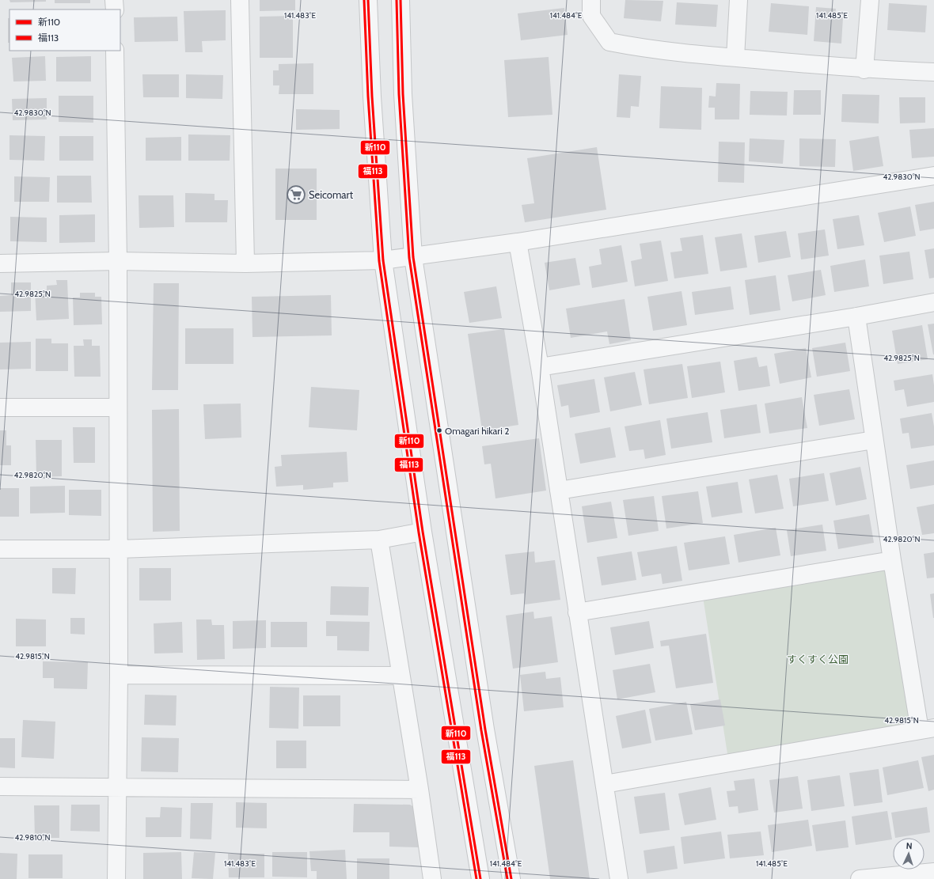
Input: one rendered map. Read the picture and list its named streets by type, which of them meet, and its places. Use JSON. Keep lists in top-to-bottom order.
{
  "parks": ["すくすく公園"],
  "places": {
    "supermarket": ["Seicomart"],
    "other": ["Omagari hikari 2"]
  },
  "lines": ["transit line 新110", "transit line 福113"],
  "legend": ["新110", "福113"],
  "north": "top",
  "coordinates": [
    "141.483°E",
    "141.484°E",
    "141.485°E",
    "42.9830°N",
    "42.9825°N",
    "42.9820°N",
    "42.9815°N",
    "42.9810°N"
  ]
}
